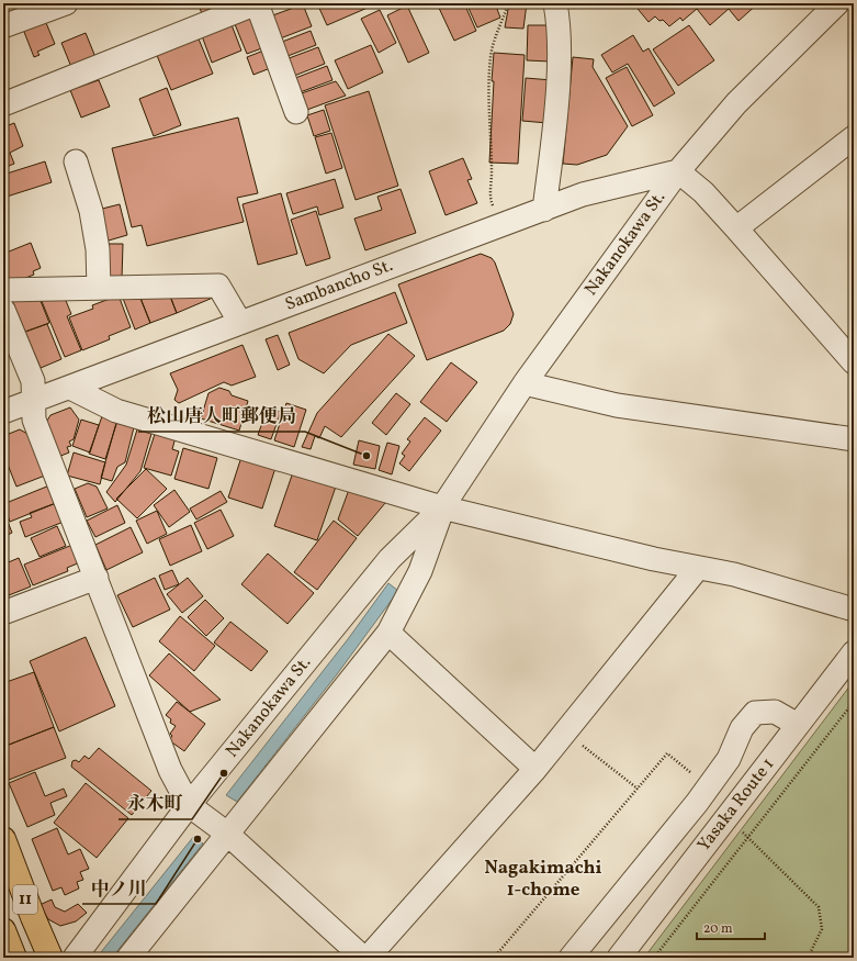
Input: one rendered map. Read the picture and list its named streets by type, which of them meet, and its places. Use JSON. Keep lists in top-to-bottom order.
{
  "streets": {
    "highway": ["11"],
    "street": ["Nakanokawa St.", "Sambancho St.", "Yasaka Route 1"]
  },
  "crossings": [
    ["Nakanokawa St.", "Sambancho St."]
  ],
  "districts": ["Nagakimachi 1-chome"],
  "places": ["松山唐人町郵便局", "永木町", "中ノ川"],
  "scale_bar": "20 m"
}
